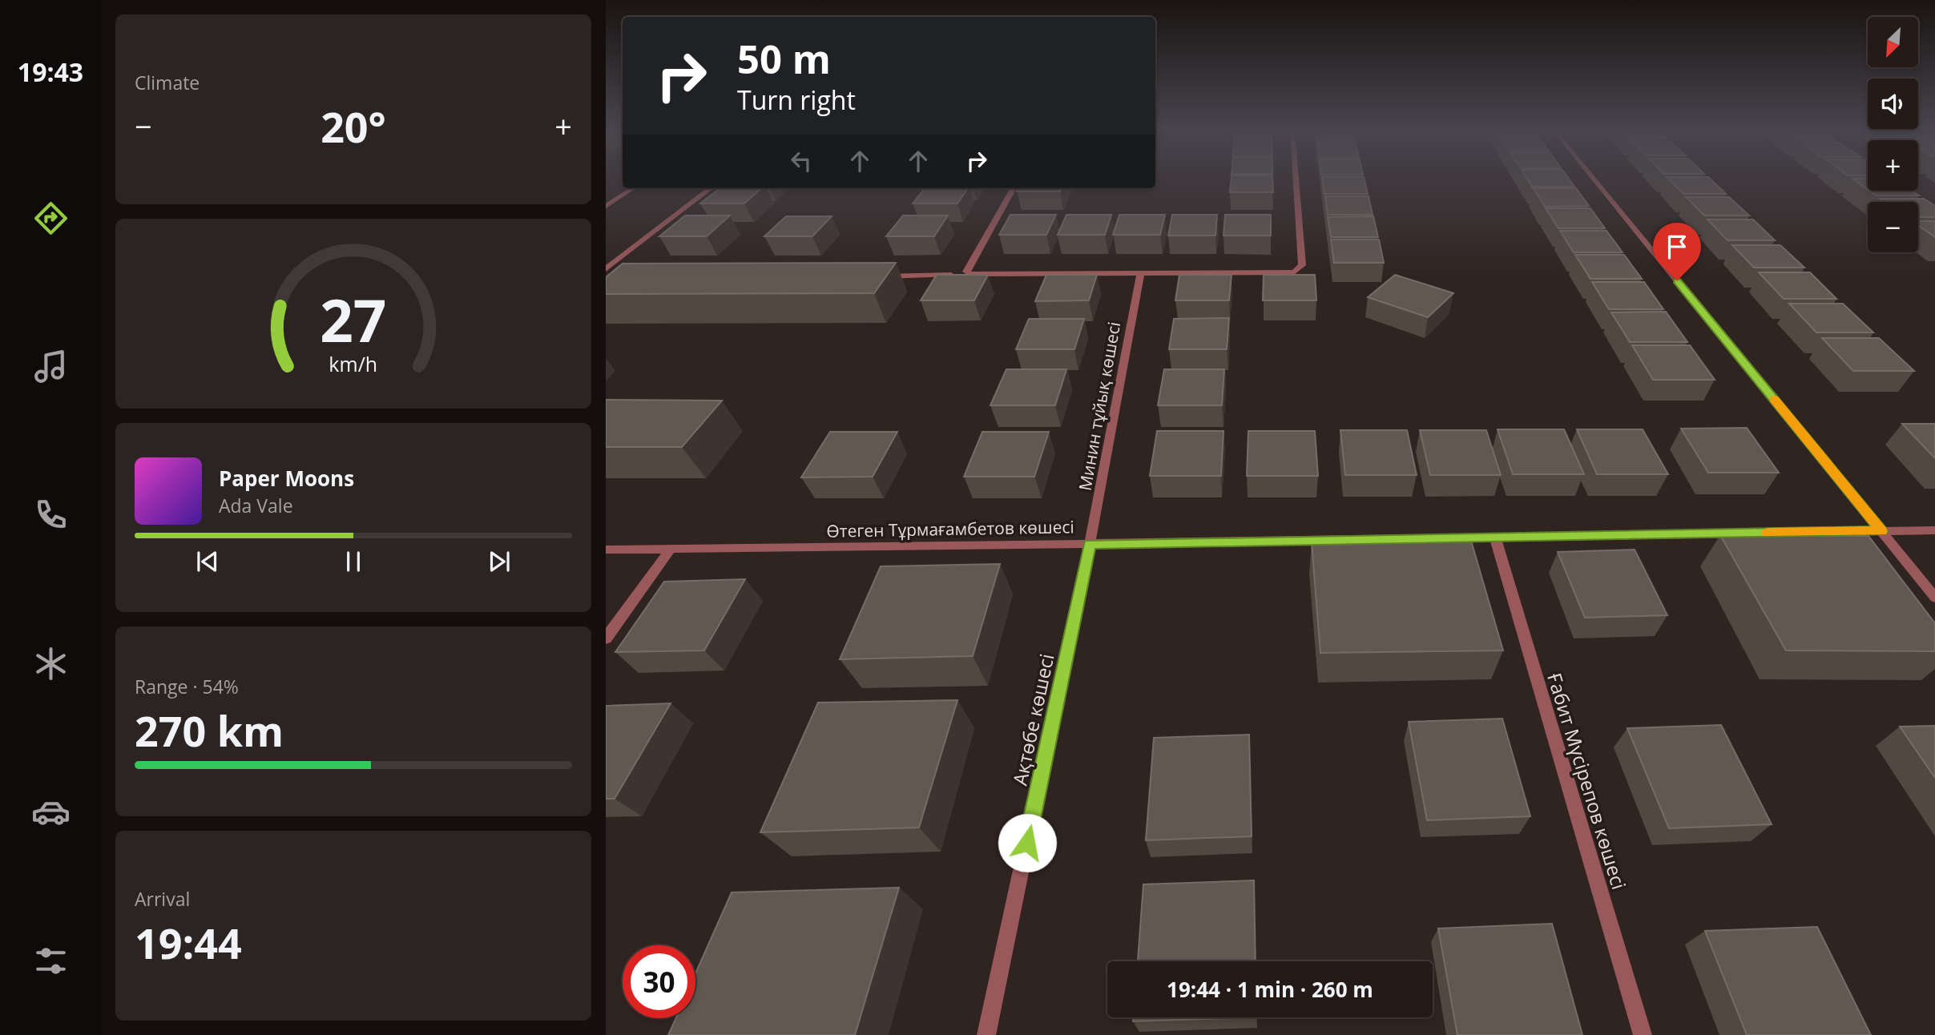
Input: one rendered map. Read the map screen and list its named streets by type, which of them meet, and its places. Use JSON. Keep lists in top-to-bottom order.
{
  "streets": {
    "street": [
      "Минин тұйық көшесі",
      "Өтеген Тұрмағамбетов көшесі",
      "Ақтөбе көшесі",
      "Ғабит Мүсірепов көшесі"
    ]
  },
  "crossings": [
    ["Минин тұйық көшесі", "Өтеген Тұрмағамбетов көшесі"],
    ["Минин тұйық көшесі", "Ақтөбе көшесі"],
    ["Өтеген Тұрмағамбетов көшесі", "Ақтөбе көшесі"],
    ["Өтеген Тұрмағамбетов көшесі", "Ғабит Мүсірепов көшесі"]
  ],
  "north": "bottom left",
  "page": {
    "tabs": "19:43",
    "tile": [
      "Climate",
      ["Range · 54%", "270 km"],
      ["Arrival", "19:44"]
    ],
    "map_buttons": ["+", "−"],
    "turn": ["50 m", "Turn right"],
    "heat": ["−", "20°", "+"],
    "song": ["Paper Moons", "Ada Vale"],
    "limit": "30",
    "trip": "19:44 · 1 min · 260 m",
    "gauge": ["27", "km/h"]
  }
}
